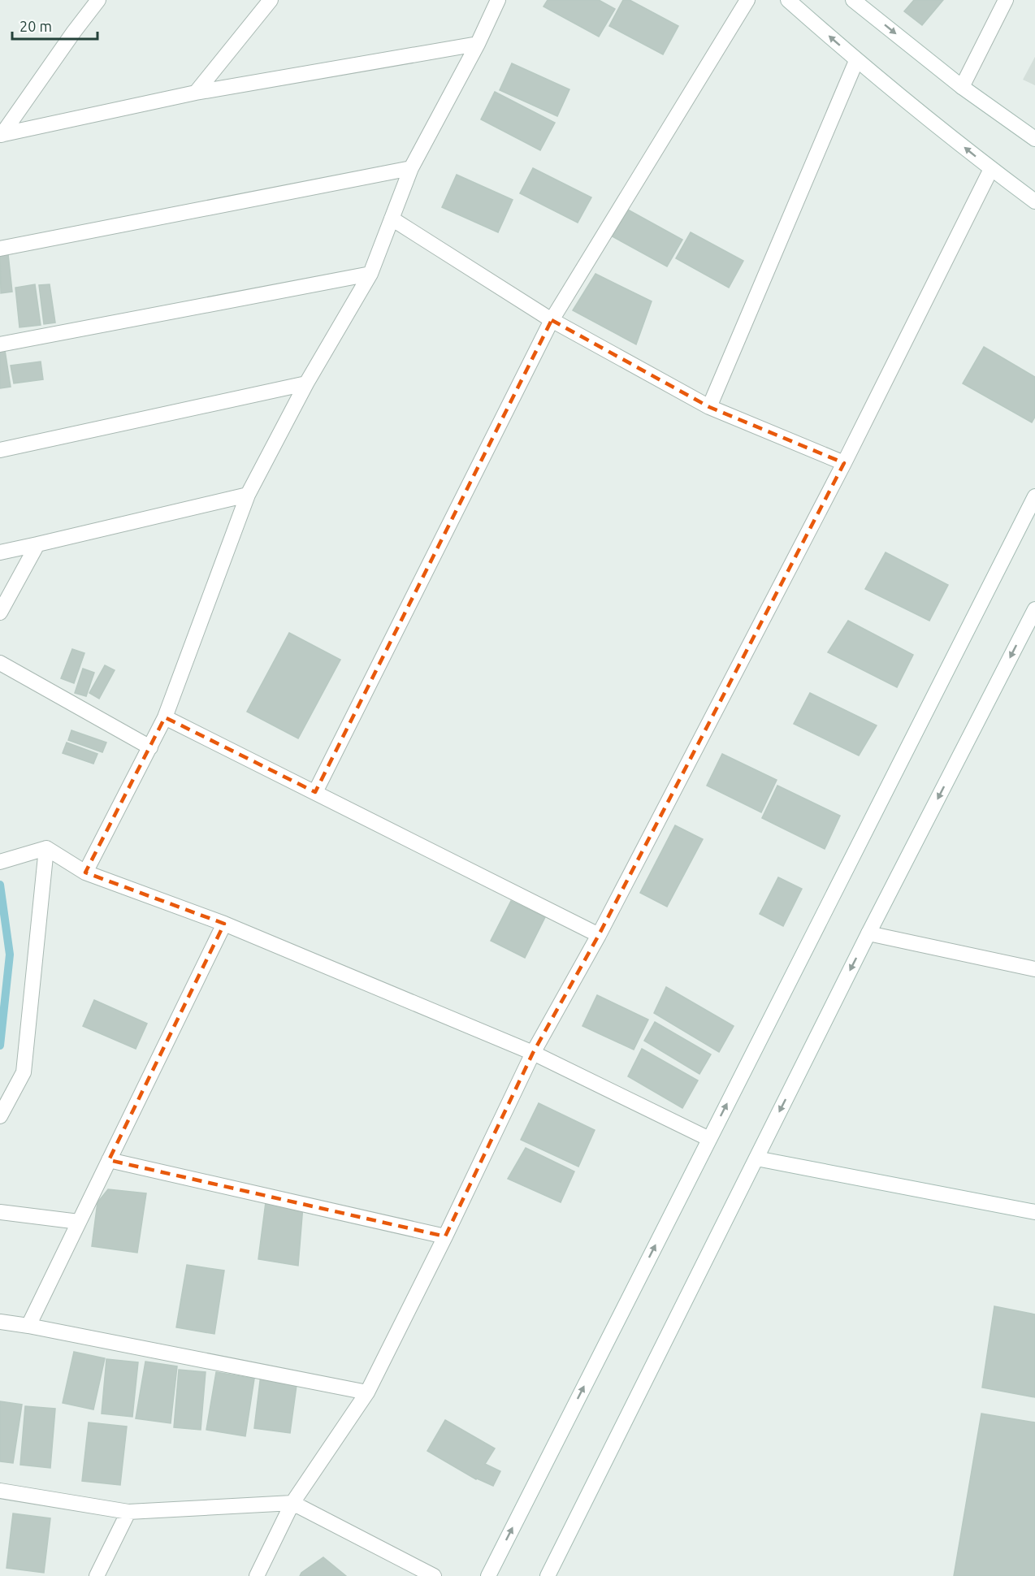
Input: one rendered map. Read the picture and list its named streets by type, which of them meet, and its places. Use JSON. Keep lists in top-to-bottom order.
{
  "scale_bar": "20 m"
}
